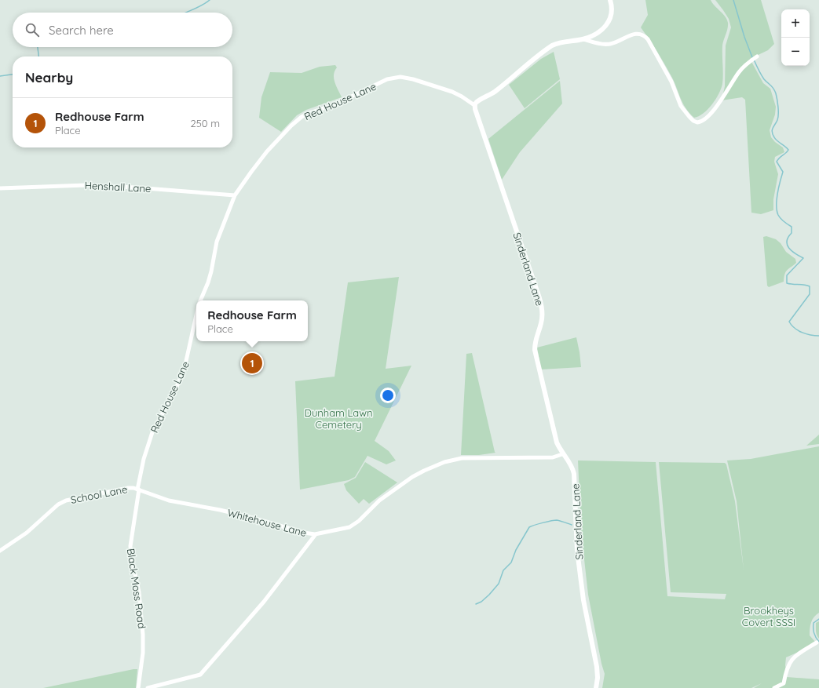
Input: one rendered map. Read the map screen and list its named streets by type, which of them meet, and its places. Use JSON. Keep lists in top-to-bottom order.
{
  "streets": {
    "street": [
      "Red House Lane",
      "Henshall Lane",
      "Sinderland Lane",
      "School Lane",
      "Whitehouse Lane",
      "Black Moss Road"
    ]
  },
  "crossings": [
    ["Red House Lane", "Henshall Lane"],
    ["Red House Lane", "Sinderland Lane"],
    ["Red House Lane", "School Lane"],
    ["Red House Lane", "Whitehouse Lane"],
    ["Red House Lane", "Black Moss Road"],
    ["Sinderland Lane", "Whitehouse Lane"],
    ["School Lane", "Whitehouse Lane"],
    ["School Lane", "Black Moss Road"],
    ["Whitehouse Lane", "Black Moss Road"]
  ],
  "parks": ["Dunham Lawn Cemetery", "Brookheys Covert SSSI"],
  "page": {
    "map_buttons": ["+", "−"],
    "search": "Search here",
    "heading": "Nearby",
    "list": [
      {
        "mark": "1",
        "name": "Redhouse Farm",
        "note": "Place",
        "value": "250 m"
      }
    ],
    "popup": ["Redhouse Farm", "Place"],
    "pins": "1"
  }
}
